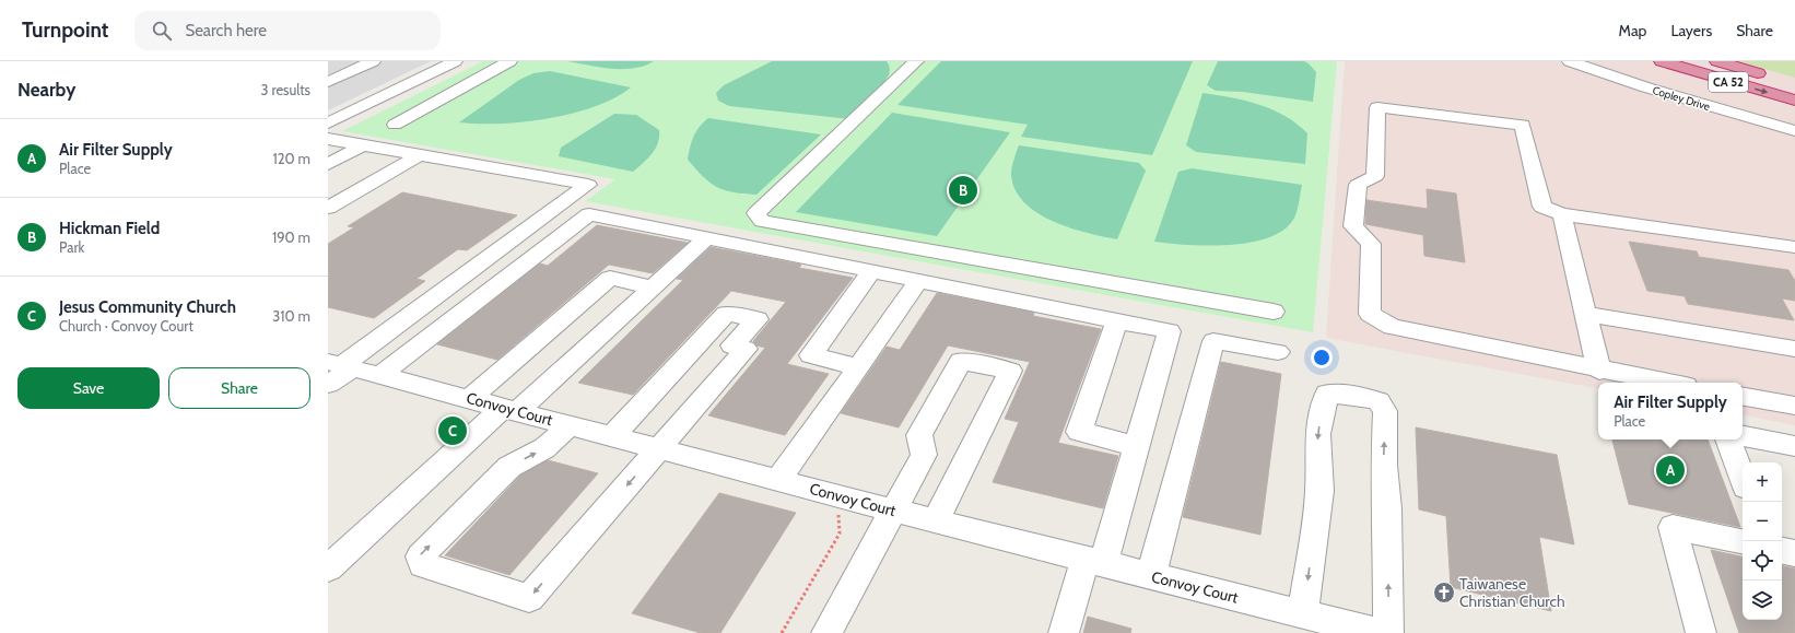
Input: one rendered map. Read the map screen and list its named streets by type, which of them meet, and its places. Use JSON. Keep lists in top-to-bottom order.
{
  "streets": {
    "highway": ["CA 52"],
    "street": ["Copley Drive", "Convoy Court"]
  },
  "places": {
    "church": ["Taiwanese Christian Church"]
  },
  "page": {
    "header": "Turnpoint",
    "search": "Search here",
    "nav": ["Map", "Layers", "Share"],
    "heading": ["Nearby", "3 results"],
    "list": [
      {
        "mark": "A",
        "name": "Air Filter Supply",
        "note": "Place",
        "value": "120 m"
      },
      {
        "mark": "B",
        "name": "Hickman Field",
        "note": "Park",
        "value": "190 m"
      },
      {
        "mark": "C",
        "name": "Jesus Community Church",
        "note": "Church · Convoy Court",
        "value": "310 m"
      }
    ],
    "pins": ["B", "C", "A"],
    "buttons": ["Save", "Share"],
    "popup": ["Air Filter Supply", "Place"],
    "map_buttons": ["+", "−"]
  }
}
